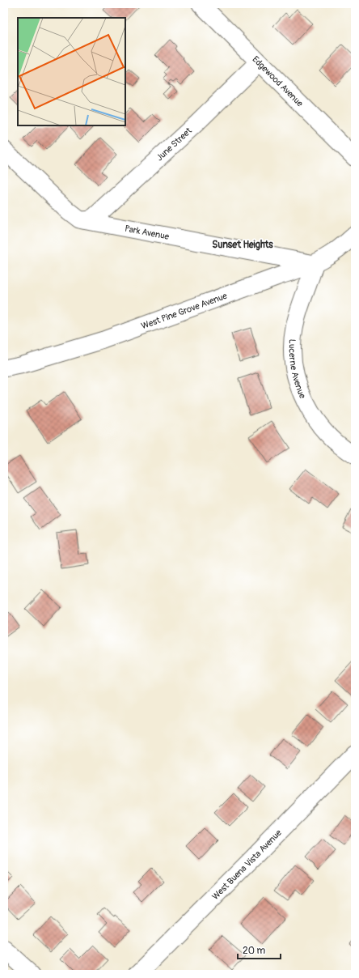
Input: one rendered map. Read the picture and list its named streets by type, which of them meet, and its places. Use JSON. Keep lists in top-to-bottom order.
{
  "streets": {
    "street": [
      "Edgewood Avenue",
      "June Street",
      "Park Avenue",
      "West Pine Grove Avenue",
      "Lucerne Avenue",
      "West Buena Vista Avenue"
    ]
  },
  "crossings": [
    ["Edgewood Avenue", "June Street"],
    ["June Street", "Park Avenue"],
    ["Park Avenue", "West Pine Grove Avenue"],
    ["Park Avenue", "Lucerne Avenue"],
    ["West Pine Grove Avenue", "Lucerne Avenue"]
  ],
  "districts": ["Sunset Heights"],
  "scale_bar": "20 m"
}
